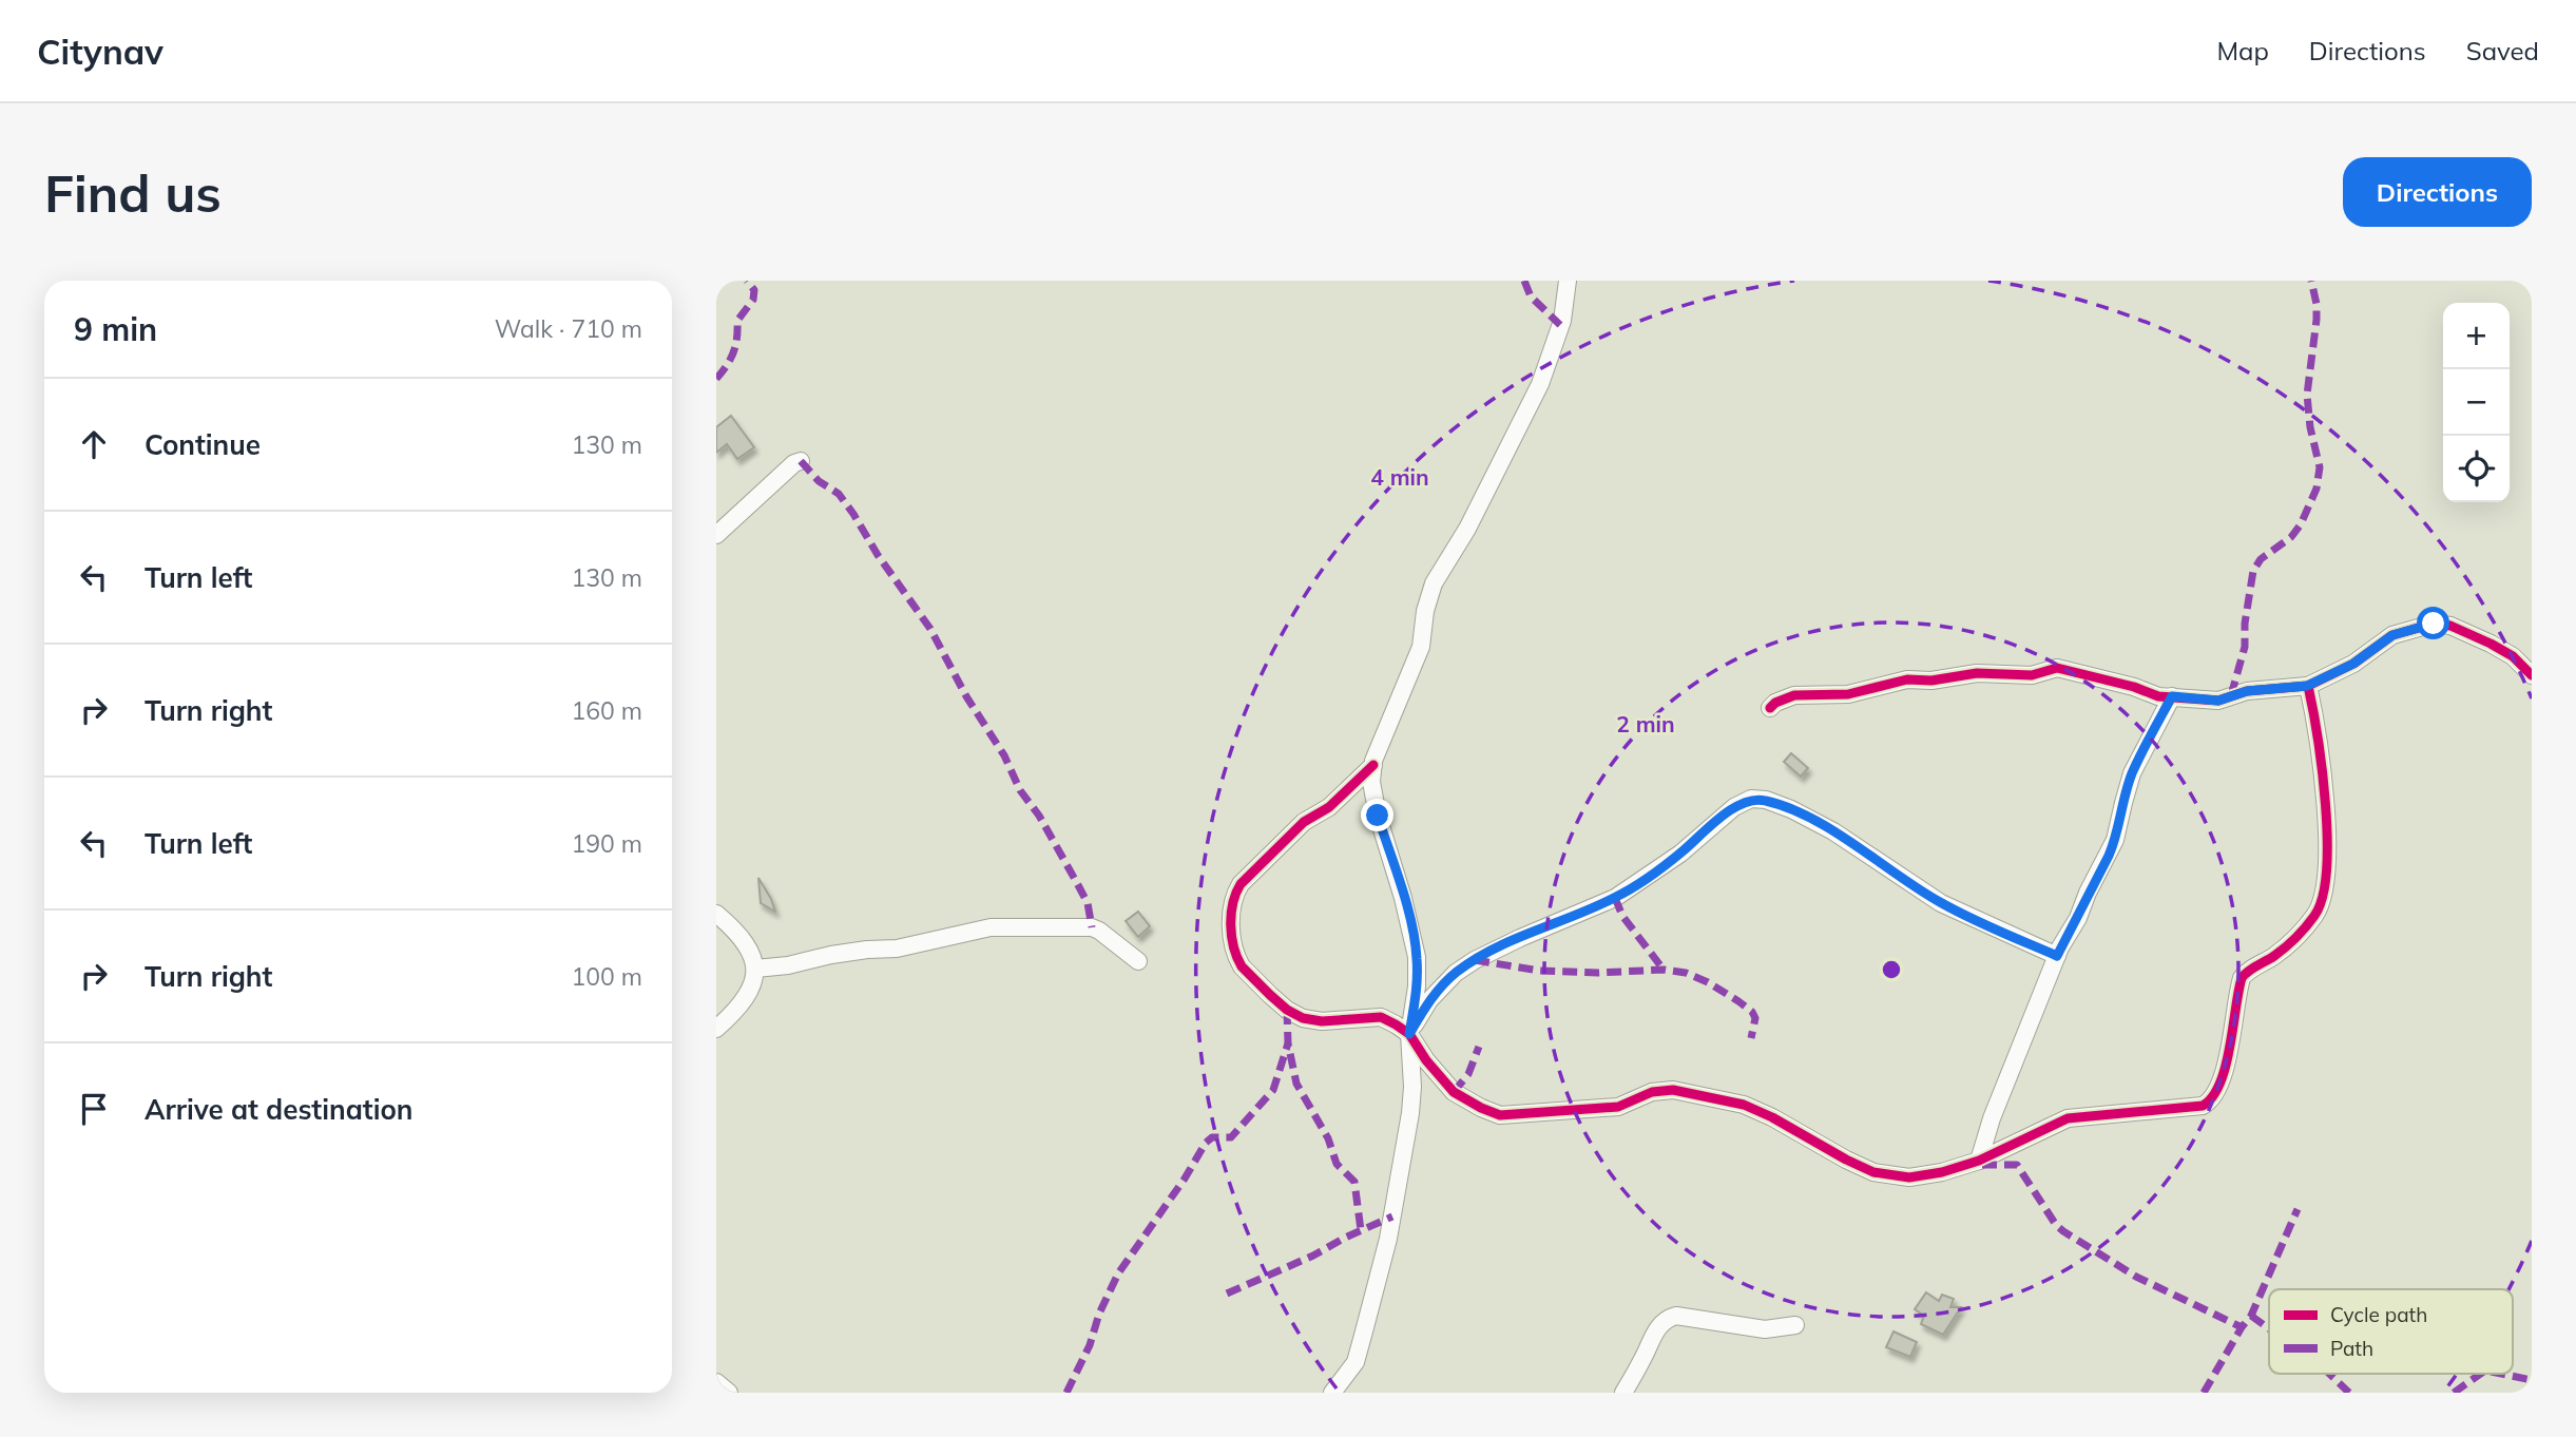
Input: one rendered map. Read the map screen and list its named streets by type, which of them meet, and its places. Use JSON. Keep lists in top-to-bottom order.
{
  "legend": ["Cycle path", "Path"],
  "page": {
    "header": "Citynav",
    "nav": ["Map", "Directions", "Saved"],
    "buttons": "Directions",
    "title": "Find us",
    "heading": ["9 min", "Walk · 710 m"],
    "map_buttons": ["+", "−"],
    "list": [
      ["Continue", "130 m"],
      ["Turn left", "130 m"],
      ["Turn right", "160 m"],
      ["Turn left", "190 m"],
      ["Turn right", "100 m"],
      "Arrive at destination"
    ]
  },
  "rings": ["4 min", "2 min"]
}
